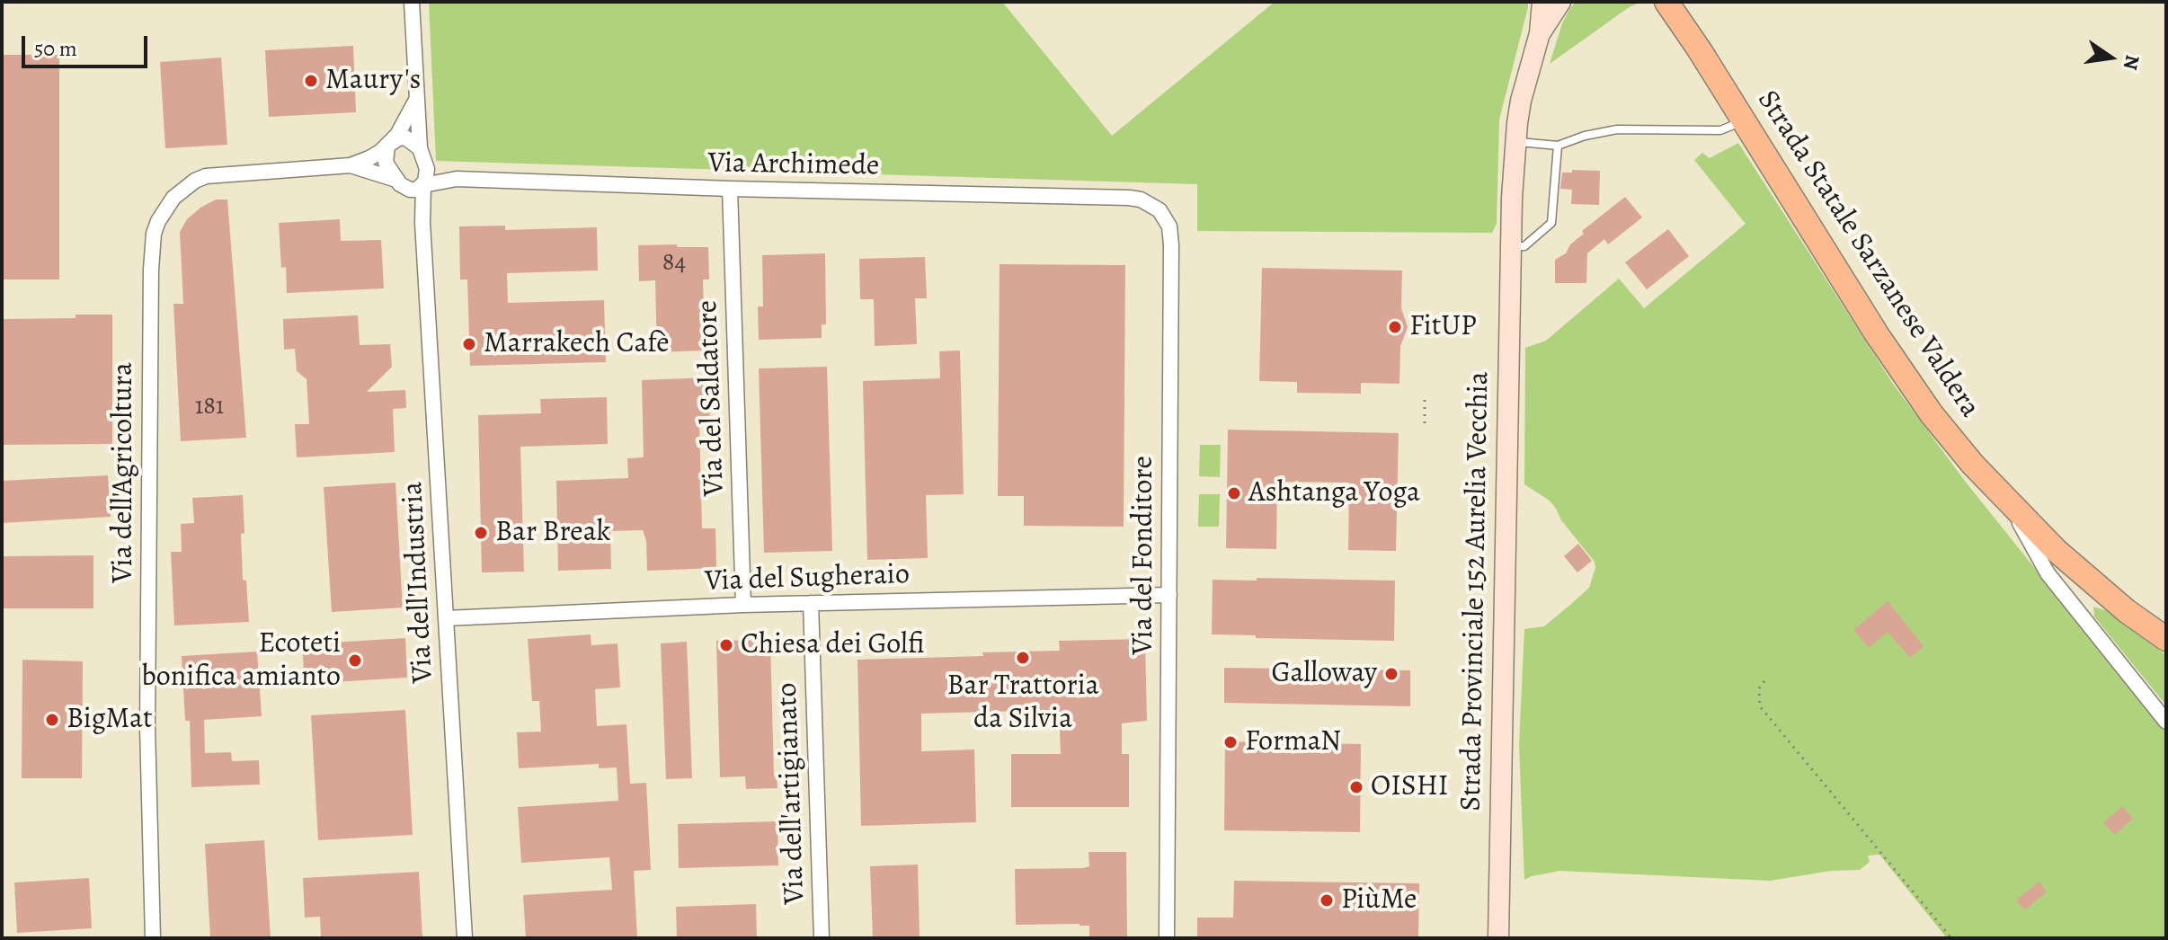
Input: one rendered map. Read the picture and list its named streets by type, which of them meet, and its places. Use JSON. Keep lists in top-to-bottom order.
{
  "streets": {
    "main road": ["Strada Statale Sarzanese Valdera", "Strada Provinciale 152 Aurelia Vecchia"],
    "street": [
      "Via Archimede",
      "Via del Saldatore",
      "Via dell'Agricoltura",
      "Via del Fonditore",
      "Via del Sugheraio",
      "Via dell'Industria",
      "Via dell'artigianato"
    ]
  },
  "crossings": [
    ["Via Archimede", "Via del Saldatore"],
    ["Via Archimede", "Via dell'Agricoltura"],
    ["Via Archimede", "Via del Fonditore"],
    ["Via Archimede", "Via dell'Industria"],
    ["Via del Saldatore", "Via del Sugheraio"],
    ["Via dell'Agricoltura", "Via dell'Industria"],
    ["Via del Fonditore", "Via del Sugheraio"],
    ["Via del Sugheraio", "Via dell'Industria"],
    ["Via del Sugheraio", "Via dell'artigianato"]
  ],
  "places": [
    "Maury's",
    "FitUP",
    "Marrakech Cafè",
    "Ashtanga Yoga",
    "Bar Break",
    "Chiesa dei Golfi",
    "Bar Trattoria da Silvia",
    "Ecoteti bonifica amianto",
    "Galloway",
    "BigMat",
    "FormaN",
    "OISHI",
    "PiùMe"
  ],
  "house_numbers": ["84", "181"],
  "scale_bar": "50 m",
  "north": "right"
}
